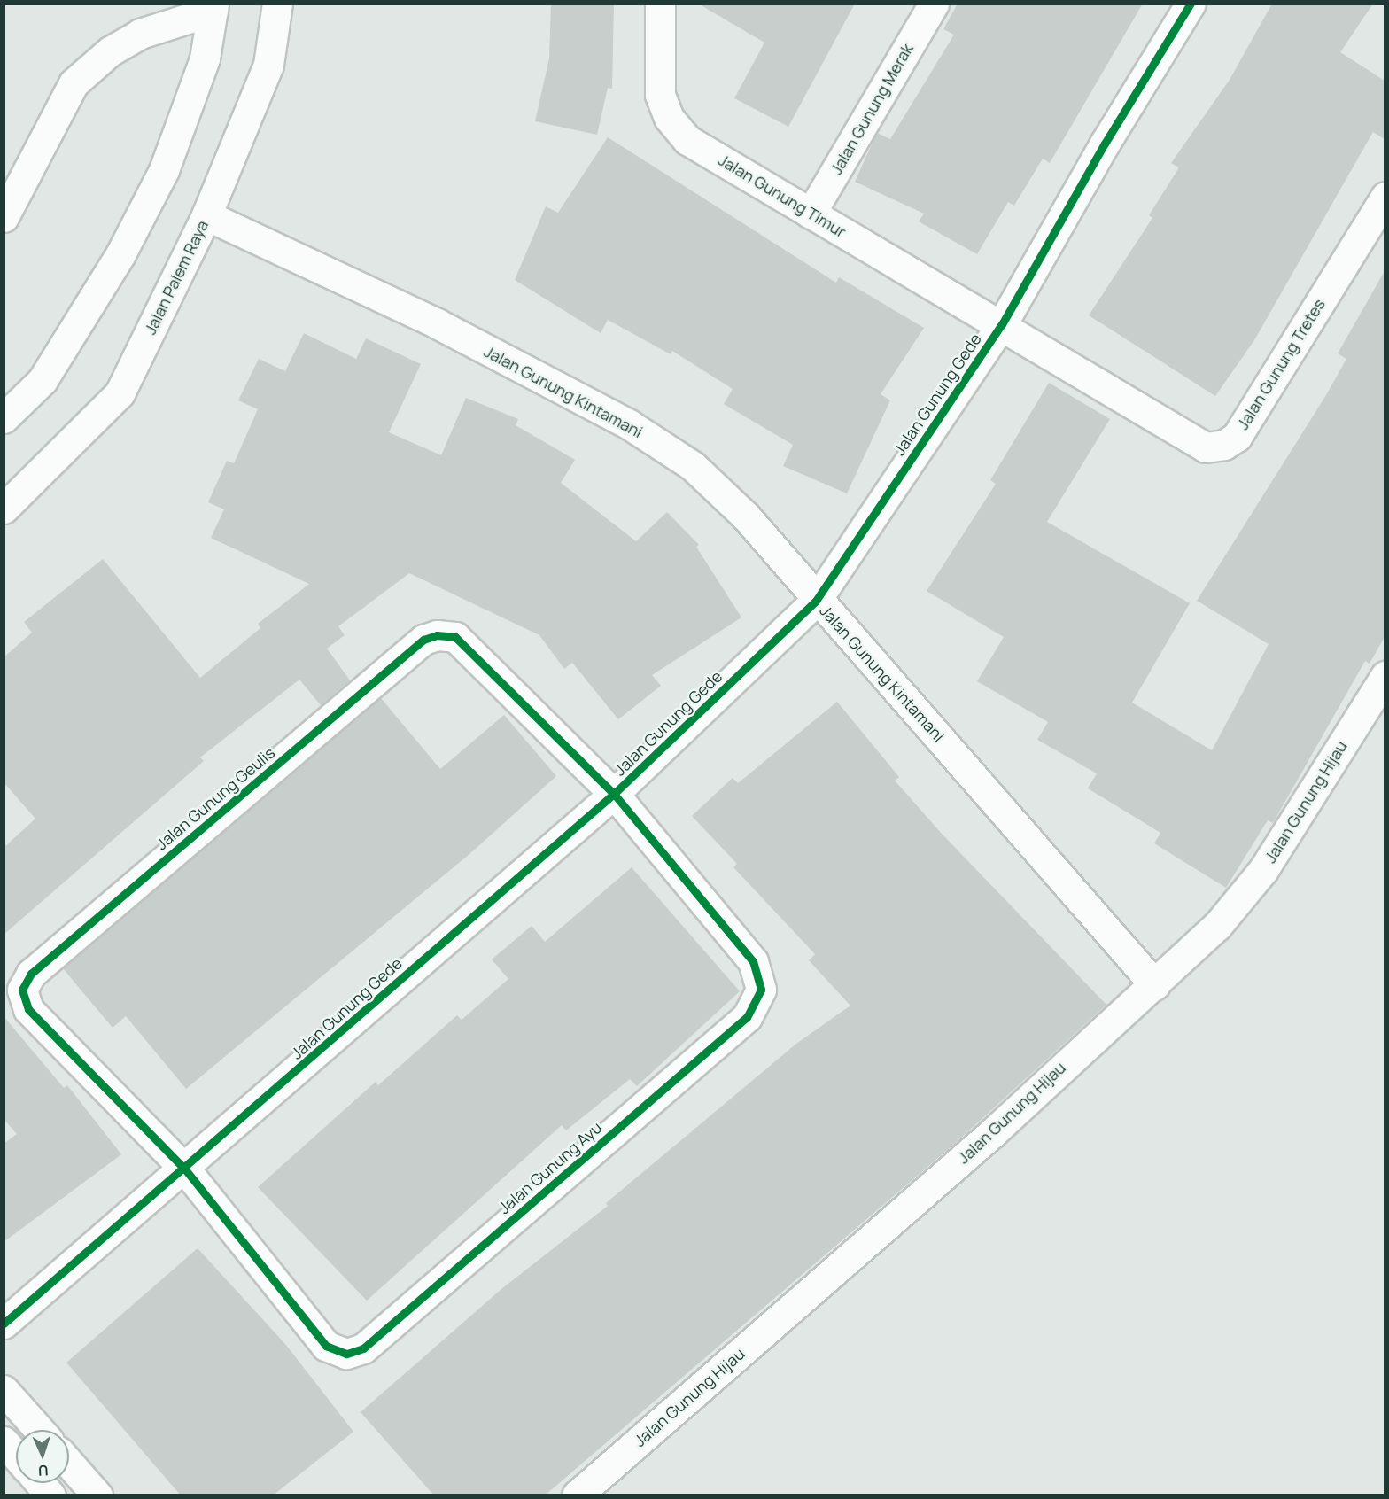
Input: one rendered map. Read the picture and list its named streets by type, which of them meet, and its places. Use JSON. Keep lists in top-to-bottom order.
{
  "streets": {
    "street": [
      "Jalan Gunung Merak",
      "Jalan Gunung Timur",
      "Jalan Palem Raya",
      "Jalan Gunung Tretes",
      "Jalan Gunung Kintamani",
      "Jalan Gunung Gede",
      "Jalan Gunung Geulis",
      "Jalan Gunung Hijau",
      "Jalan Gunung Ayu"
    ]
  },
  "crossings": [
    ["Jalan Gunung Merak", "Jalan Gunung Timur"],
    ["Jalan Gunung Timur", "Jalan Gunung Tretes"],
    ["Jalan Gunung Timur", "Jalan Gunung Gede"],
    ["Jalan Palem Raya", "Jalan Gunung Kintamani"],
    ["Jalan Gunung Tretes", "Jalan Gunung Gede"],
    ["Jalan Gunung Kintamani", "Jalan Gunung Gede"],
    ["Jalan Gunung Kintamani", "Jalan Gunung Hijau"],
    ["Jalan Gunung Gede", "Jalan Gunung Geulis"],
    ["Jalan Gunung Gede", "Jalan Gunung Ayu"],
    ["Jalan Gunung Geulis", "Jalan Gunung Ayu"]
  ],
  "north": "bottom"
}
